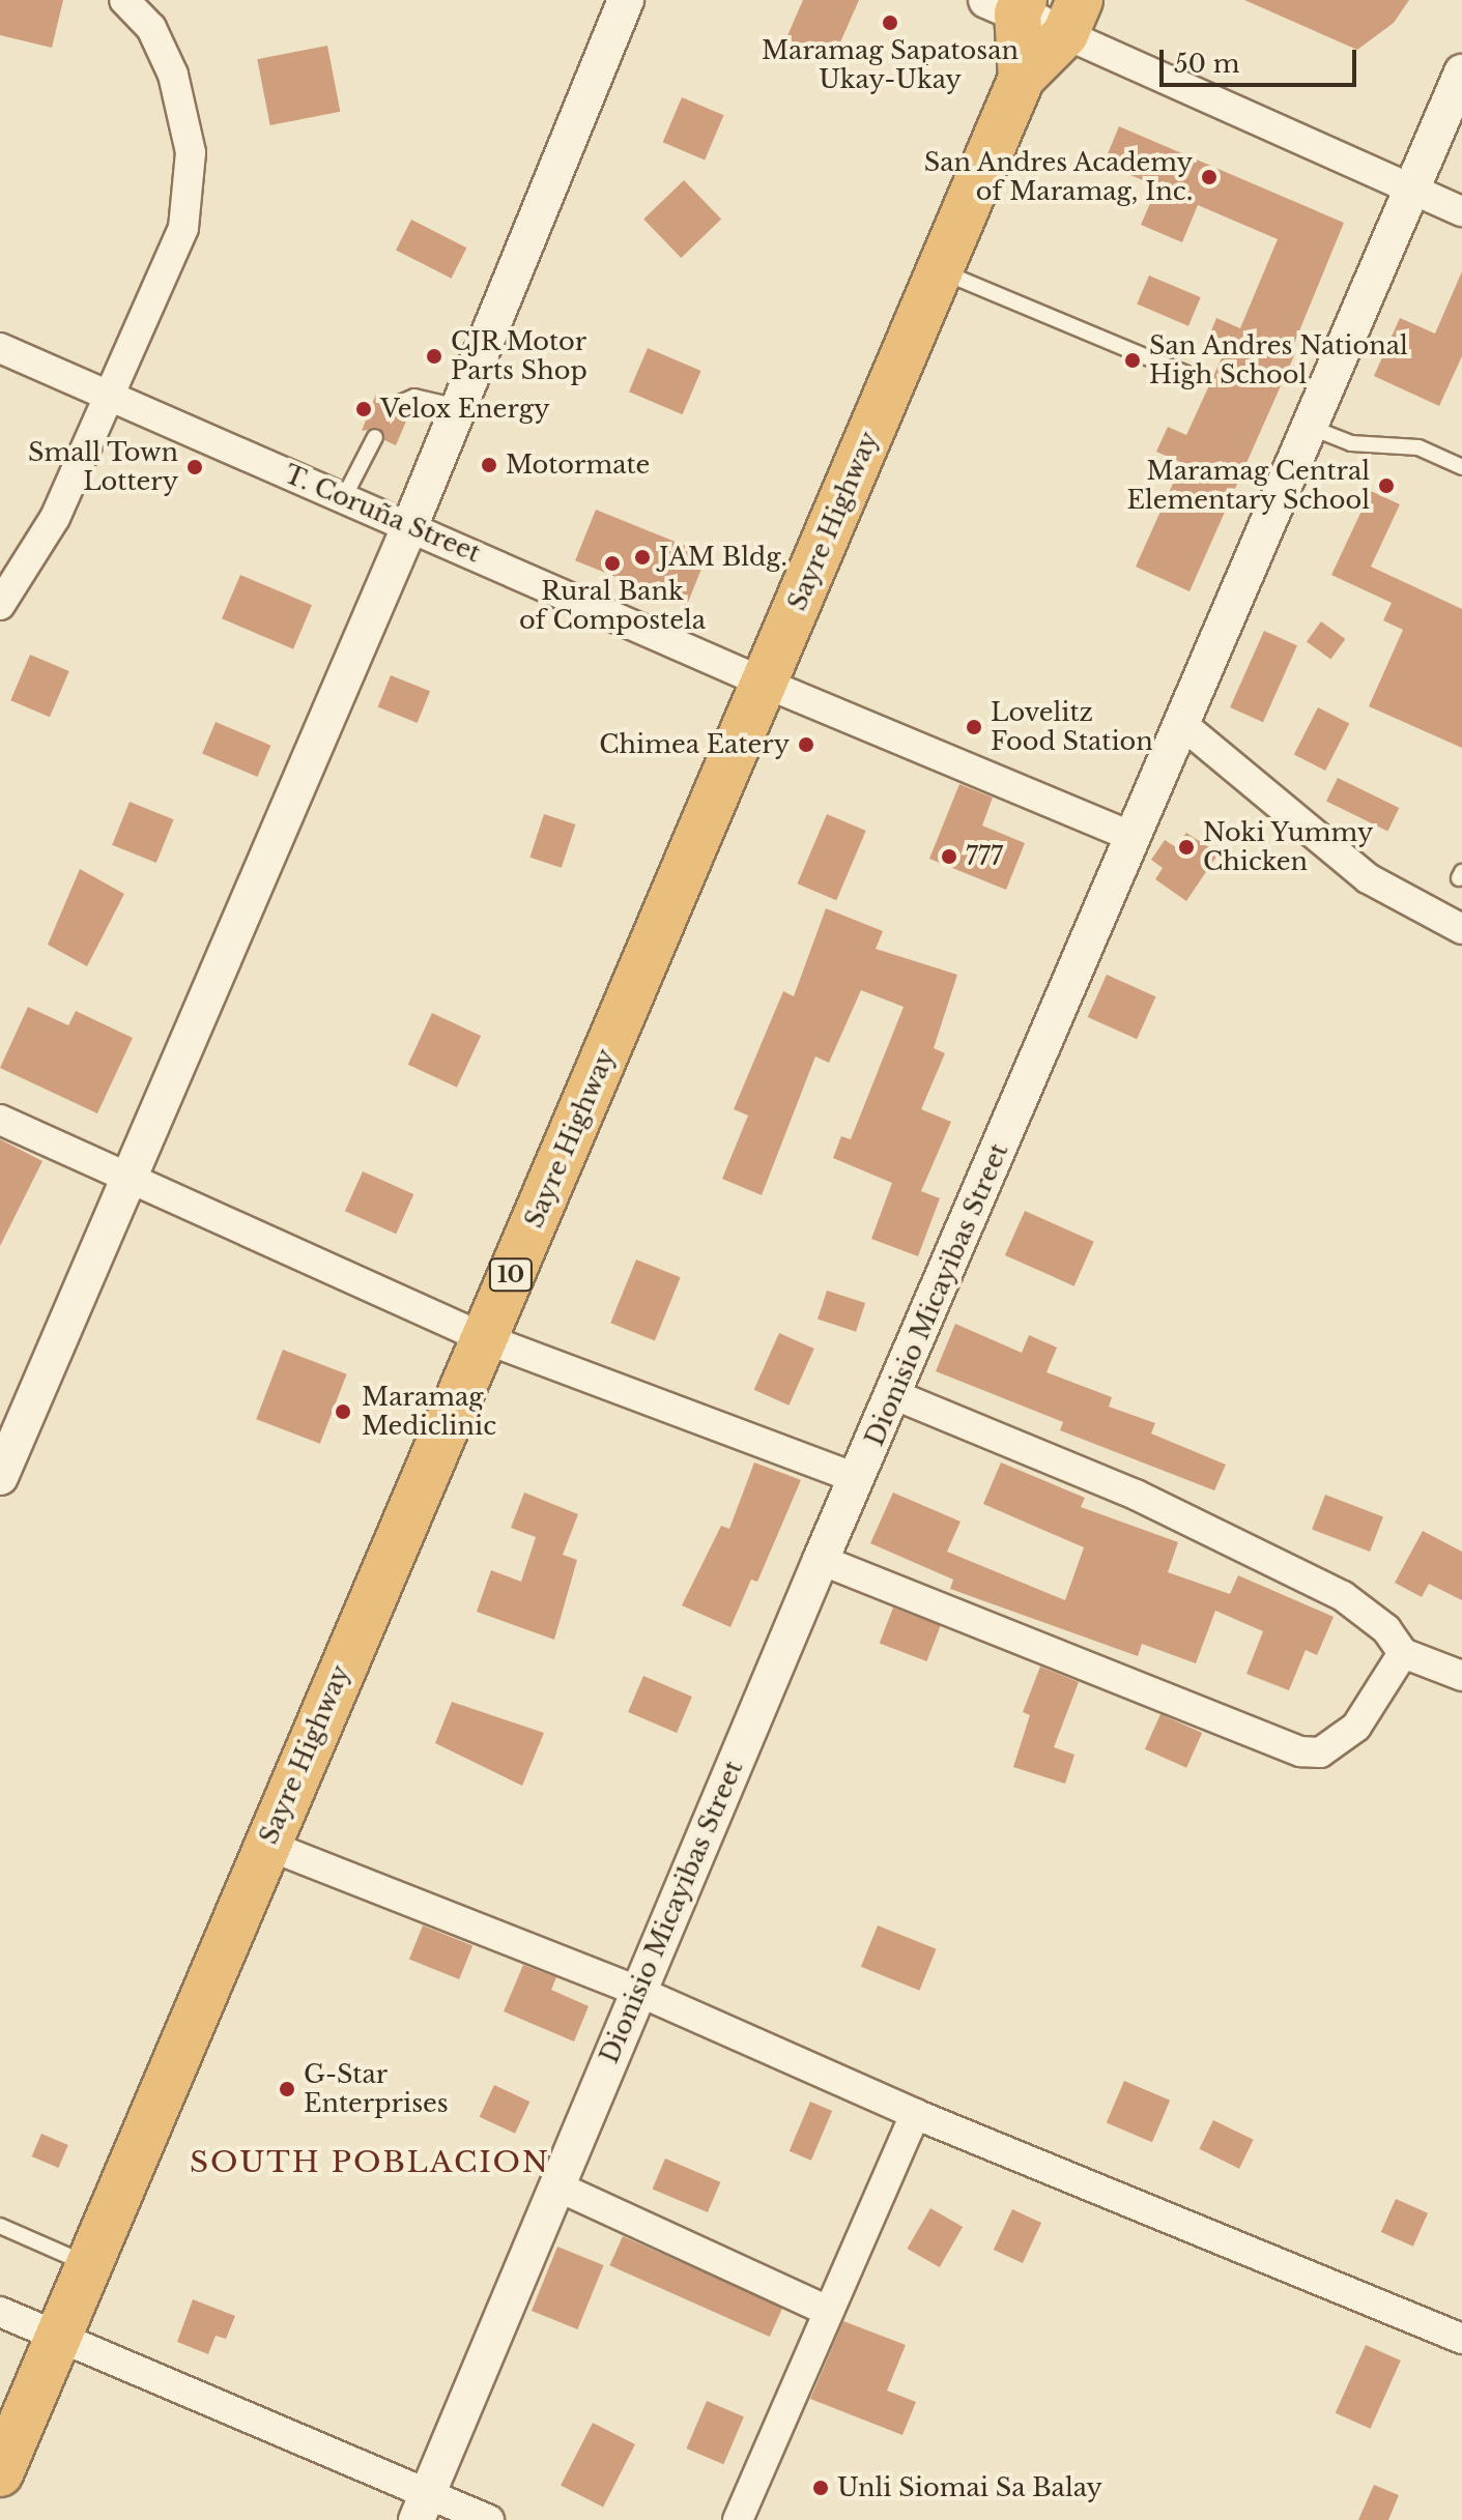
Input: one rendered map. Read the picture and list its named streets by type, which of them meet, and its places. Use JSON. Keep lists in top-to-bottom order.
{
  "streets": {
    "highway": ["Sayre Highway", "10"],
    "street": ["T. Coruña Street", "Dionisio Micayibas Street"]
  },
  "crossings": [
    ["T. Coruña Street", "Sayre Highway"],
    ["T. Coruña Street", "Dionisio Micayibas Street"]
  ],
  "districts": ["SOUTH POBLACION"],
  "places": [
    "Maramag Sapatosan Ukay-Ukay",
    "San Andres Academy of Maramag, Inc.",
    "CJR Motor Parts Shop",
    "San Andres National High School",
    "Velox Energy",
    "Motormate",
    "Small Town Lottery",
    "Maramag Central Elementary School",
    "JAM Bldg.",
    "Rural Bank of Compostela",
    "Lovelitz Food Station",
    "Chimea Eatery",
    "Noki Yummy Chicken",
    "777",
    "Maramag Mediclinic",
    "G-Star Enterprises",
    "Unli Siomai Sa Balay"
  ],
  "scale_bar": "50 m"
}
